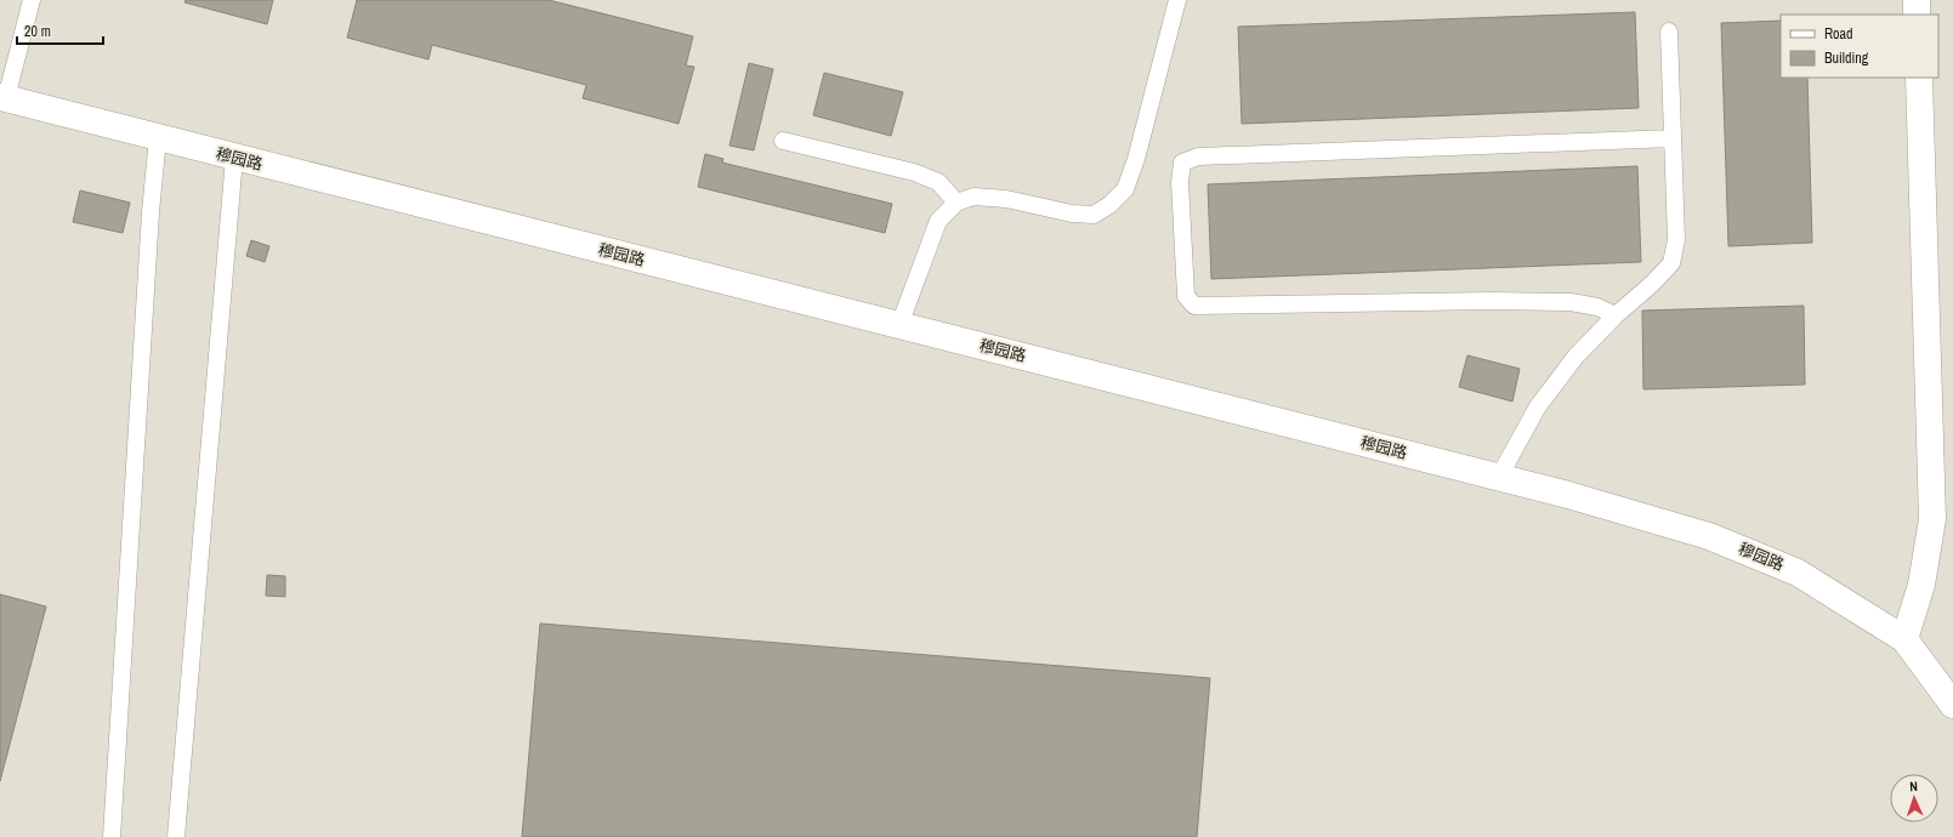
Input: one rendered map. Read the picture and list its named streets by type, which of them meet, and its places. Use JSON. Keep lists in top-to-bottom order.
{
  "streets": {
    "street": ["穆园路"]
  },
  "legend": ["Road", "Building"],
  "scale_bar": "20 m",
  "north": "top"
}
